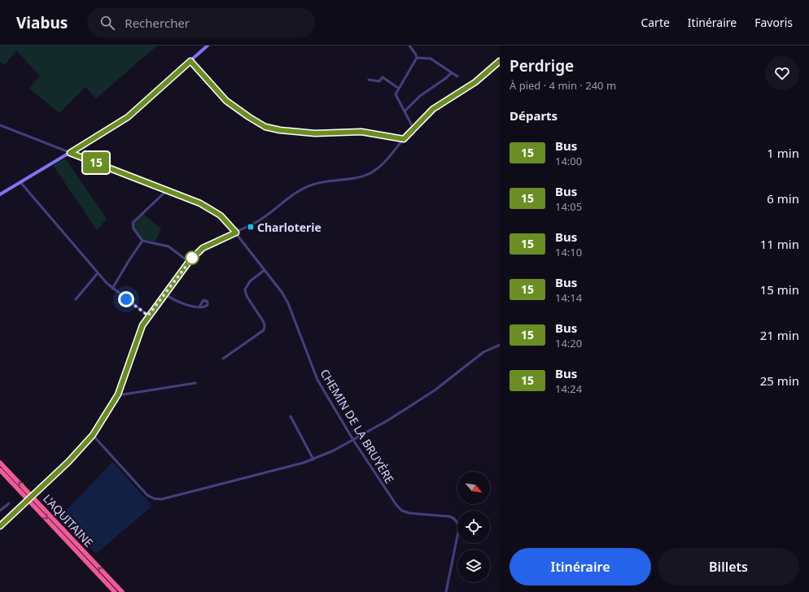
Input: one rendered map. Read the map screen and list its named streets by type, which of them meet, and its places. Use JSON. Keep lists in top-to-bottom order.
{
  "streets": {
    "highway": ["L'AQUITAINE"],
    "street": ["CHEMIN DE LA BRUYÈRE"]
  },
  "places": {
    "transit": ["Charloterie"]
  },
  "lines": ["bus line 15"],
  "north": "bottom right",
  "page": {
    "header": "Viabus",
    "search": "Rechercher",
    "nav": ["Carte", "Itinéraire", "Favoris"],
    "on_map": "15",
    "heading": [
      ["Perdrige", "À pied · 4 min · 240 m"],
      "Départs"
    ],
    "list": [
      {
        "mark": "15",
        "name": "Bus",
        "note": "14:00",
        "value": "1 min"
      },
      {
        "mark": "15",
        "name": "Bus",
        "note": "14:05",
        "value": "6 min"
      },
      {
        "mark": "15",
        "name": "Bus",
        "note": "14:10",
        "value": "11 min"
      },
      {
        "mark": "15",
        "name": "Bus",
        "note": "14:14",
        "value": "15 min"
      },
      {
        "mark": "15",
        "name": "Bus",
        "note": "14:20",
        "value": "21 min"
      },
      {
        "mark": "15",
        "name": "Bus",
        "note": "14:24",
        "value": "25 min"
      }
    ],
    "buttons": ["Itinéraire", "Billets"]
  }
}
